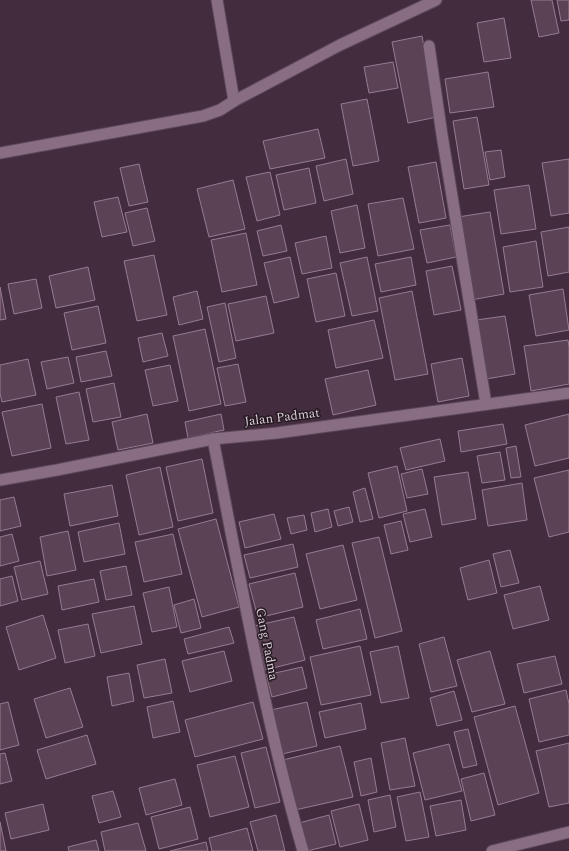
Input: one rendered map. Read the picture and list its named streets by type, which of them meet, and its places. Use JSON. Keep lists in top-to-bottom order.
{
  "streets": {
    "street": ["Jalan Padmat", "Gang Padma"]
  },
  "crossings": [
    ["Jalan Padmat", "Gang Padma"]
  ]
}
